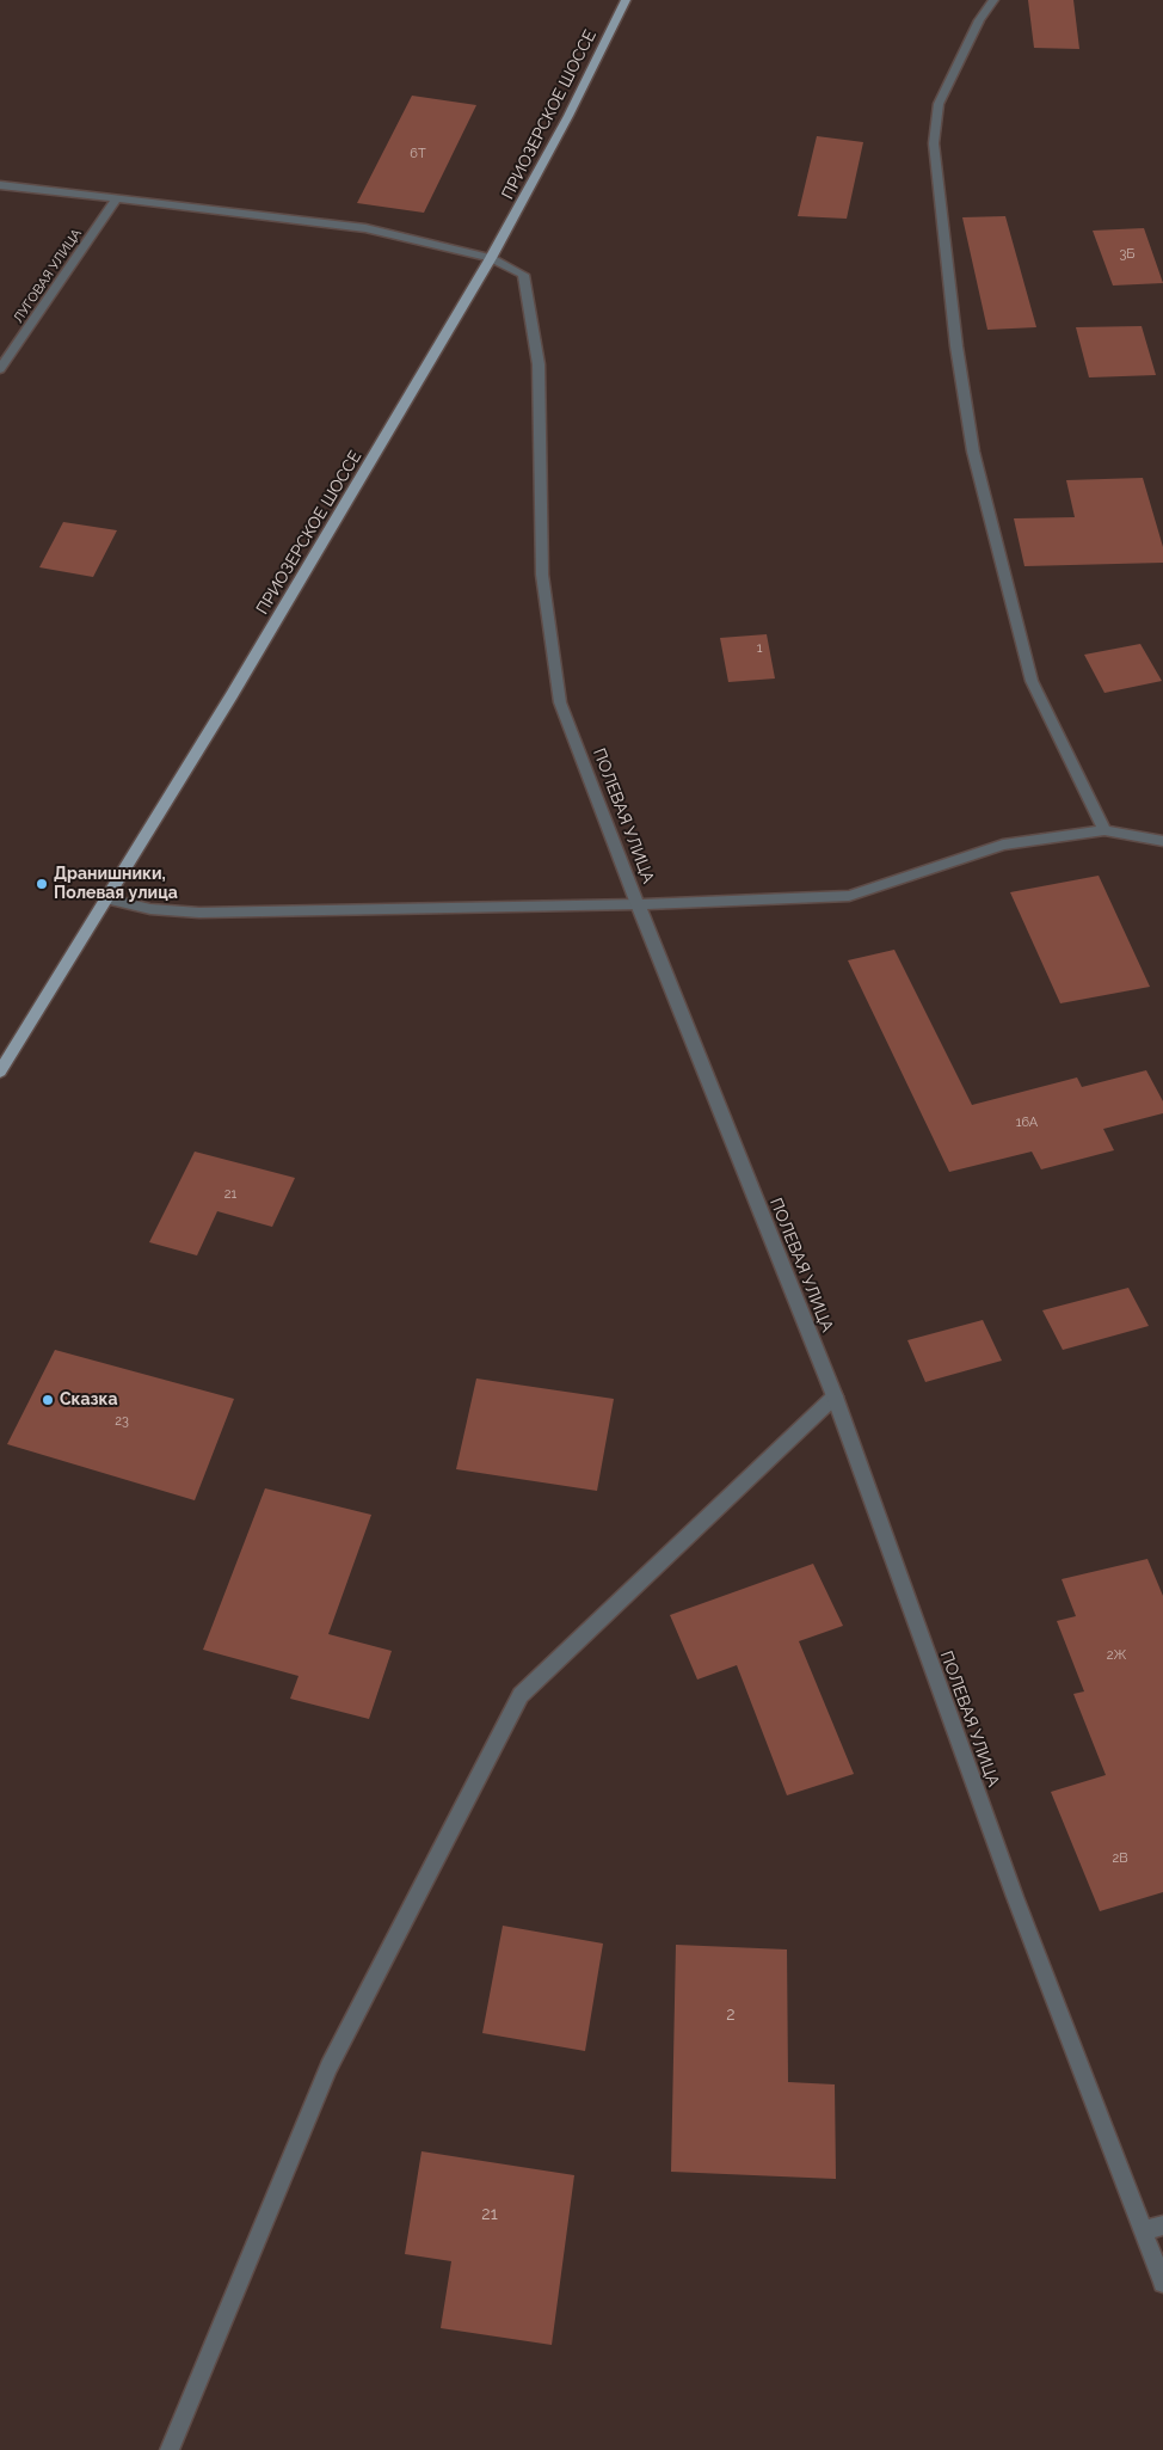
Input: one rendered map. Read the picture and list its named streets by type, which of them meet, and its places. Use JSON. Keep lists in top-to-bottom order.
{
  "streets": {
    "main road": ["ПРИОЗЕРСКОЕ ШОССЕ"],
    "street": ["ЛУГОВАЯ УЛИЦА", "ПОЛЕВАЯ УЛИЦА"]
  },
  "crossings": [
    ["ПРИОЗЕРСКОЕ ШОССЕ", "ПОЛЕВАЯ УЛИЦА"]
  ],
  "places": ["Дранишники, Полевая улица", "Сказка"],
  "house_numbers": [
    "6Т",
    "3Б",
    "1",
    "16А",
    "21",
    "23",
    "2Ж",
    "2В",
    "2",
    "21"
  ]
}
